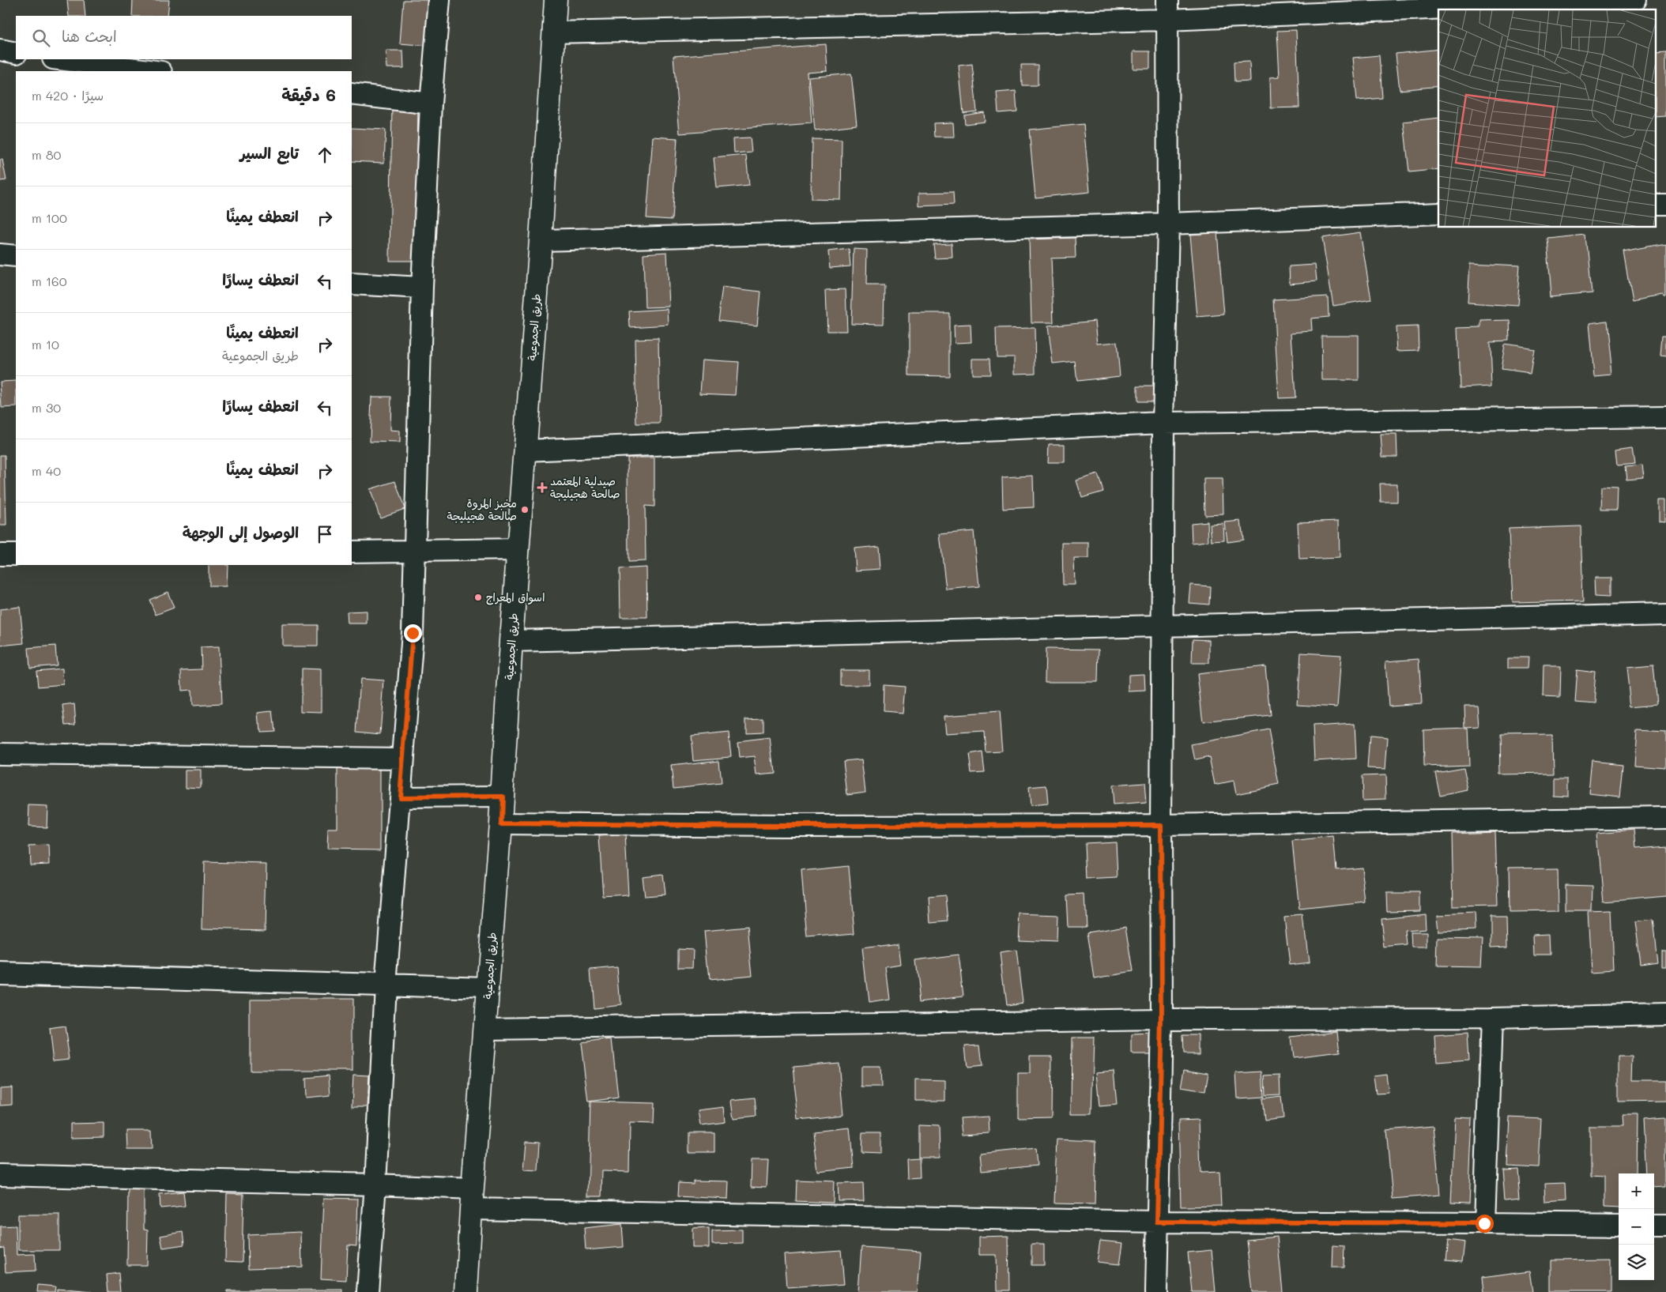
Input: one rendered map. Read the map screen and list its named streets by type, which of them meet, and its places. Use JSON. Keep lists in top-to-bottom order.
{
  "streets": {
    "main road": ["طريق الجموعية"]
  },
  "places": {
    "health": ["صيدلية المعتمد صالحة هجيليجة"],
    "other": ["مخبز المروة صالحة هجيليجة", "اسواق المعراج"]
  },
  "page": {
    "search": "ابحث هنا",
    "heading": ["6 دقيقة", "سيرًا · 420 m"],
    "list": [
      ["تابع السير", "80 m"],
      ["انعطف يمينًا", "100 m"],
      ["انعطف يسارًا", "160 m"],
      ["انعطف يمينًا", "طريق الجموعية", "10 m"],
      ["انعطف يسارًا", "30 m"],
      ["انعطف يمينًا", "40 m"],
      "الوصول إلى الوجهة"
    ],
    "map_buttons": ["+", "−"]
  }
}
